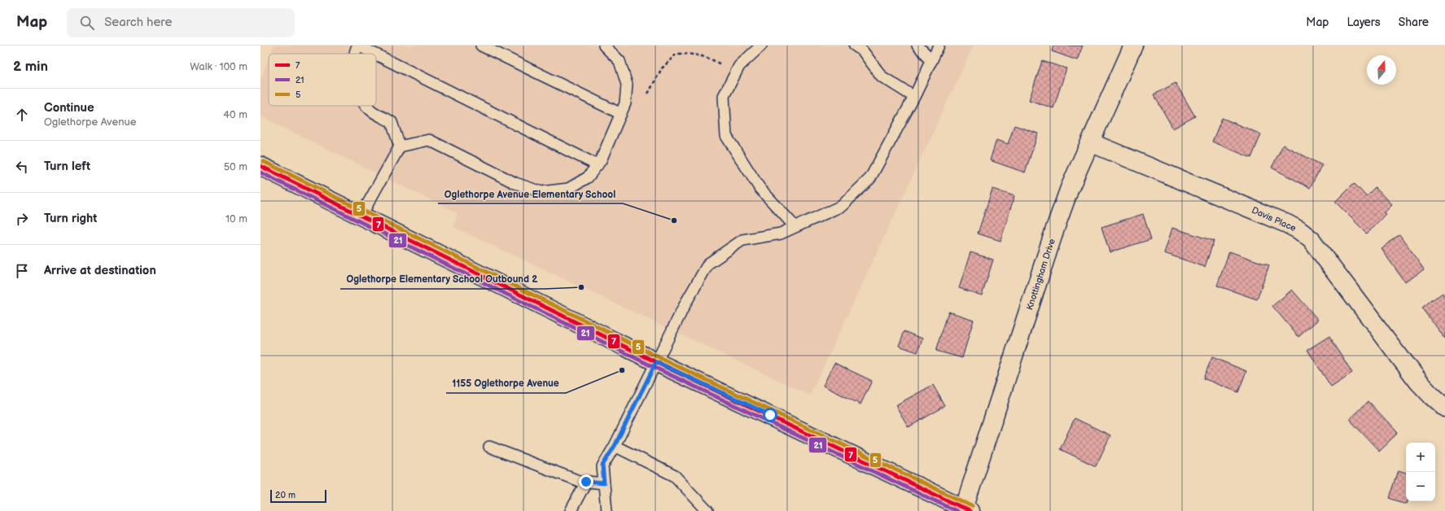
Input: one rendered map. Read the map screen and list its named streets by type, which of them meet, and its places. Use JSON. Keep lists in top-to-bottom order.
{
  "streets": {
    "street": ["Davis Place", "Knottingham Drive"]
  },
  "crossings": [
    ["Davis Place", "Knottingham Drive"]
  ],
  "places": ["Oglethorpe Avenue Elementary School", "Oglethorpe Elementary School Outbound 2", "1155 Oglethorpe Avenue"],
  "lines": ["transit line 5", "transit line 7", "transit line 21"],
  "legend": ["7", "21", "5"],
  "scale_bar": "20 m",
  "north": "top",
  "page": {
    "header": "Map",
    "search": "Search here",
    "nav": ["Map", "Layers", "Share"],
    "heading": ["2 min", "Walk · 100 m"],
    "list": [
      ["Continue", "Oglethorpe Avenue", "40 m"],
      ["Turn left", "50 m"],
      ["Turn right", "10 m"],
      "Arrive at destination"
    ],
    "map_buttons": ["+", "−"],
    "scale": "20 m"
  }
}
